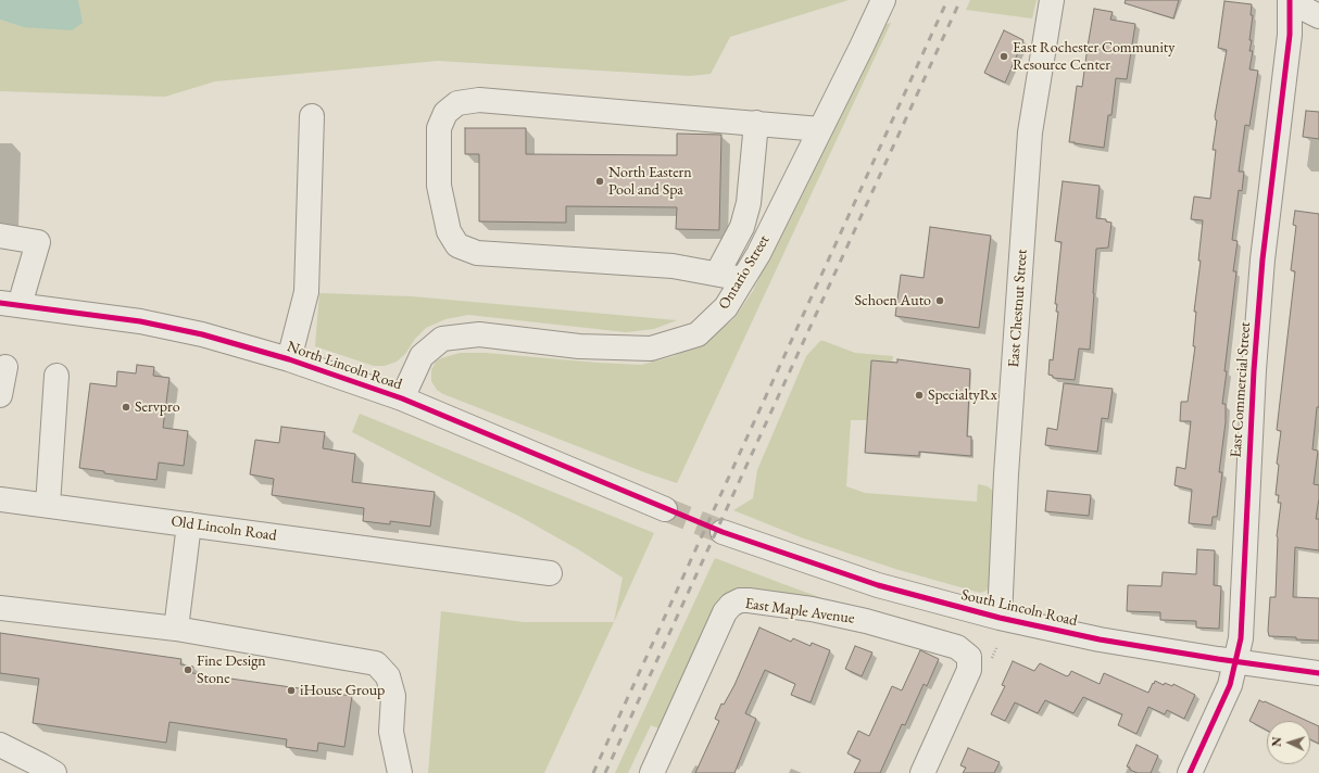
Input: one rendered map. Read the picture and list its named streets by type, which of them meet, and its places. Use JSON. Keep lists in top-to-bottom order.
{
  "streets": {
    "street": [
      "Ontario Street",
      "East Chestnut Street",
      "North Lincoln Road",
      "East Commercial Street",
      "Old Lincoln Road",
      "South Lincoln Road",
      "East Maple Avenue"
    ]
  },
  "crossings": [
    ["Ontario Street", "North Lincoln Road"],
    ["East Chestnut Street", "South Lincoln Road"],
    ["East Commercial Street", "South Lincoln Road"]
  ],
  "places": [
    "East Rochester Community Resource Center",
    "North Eastern Pool and Spa",
    "Schoen Auto",
    "SpecialtyRx",
    "Servpro",
    "Fine Design Stone",
    "iHouse Group"
  ],
  "north": "left"
}
